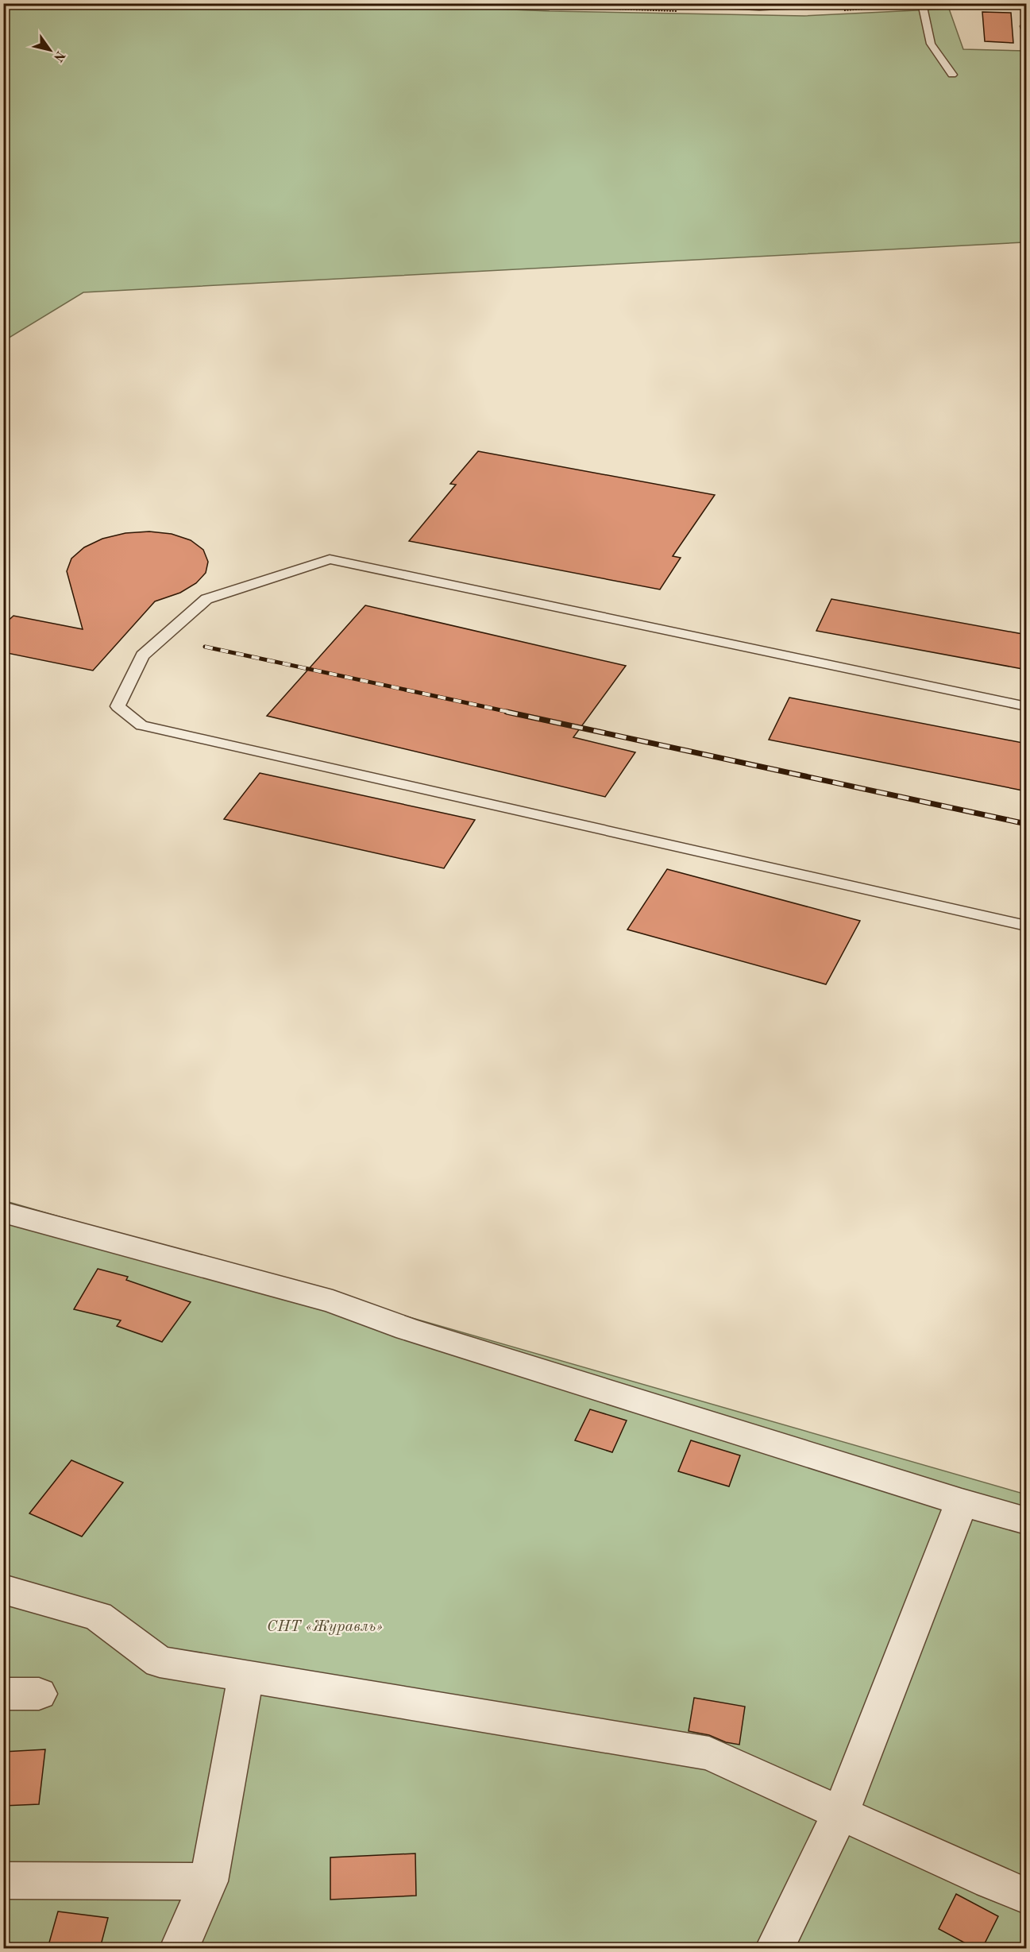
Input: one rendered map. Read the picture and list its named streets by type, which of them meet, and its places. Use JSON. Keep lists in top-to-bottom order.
{
  "parks": ["СНТ «Журавль»"],
  "north": "bottom right"
}
